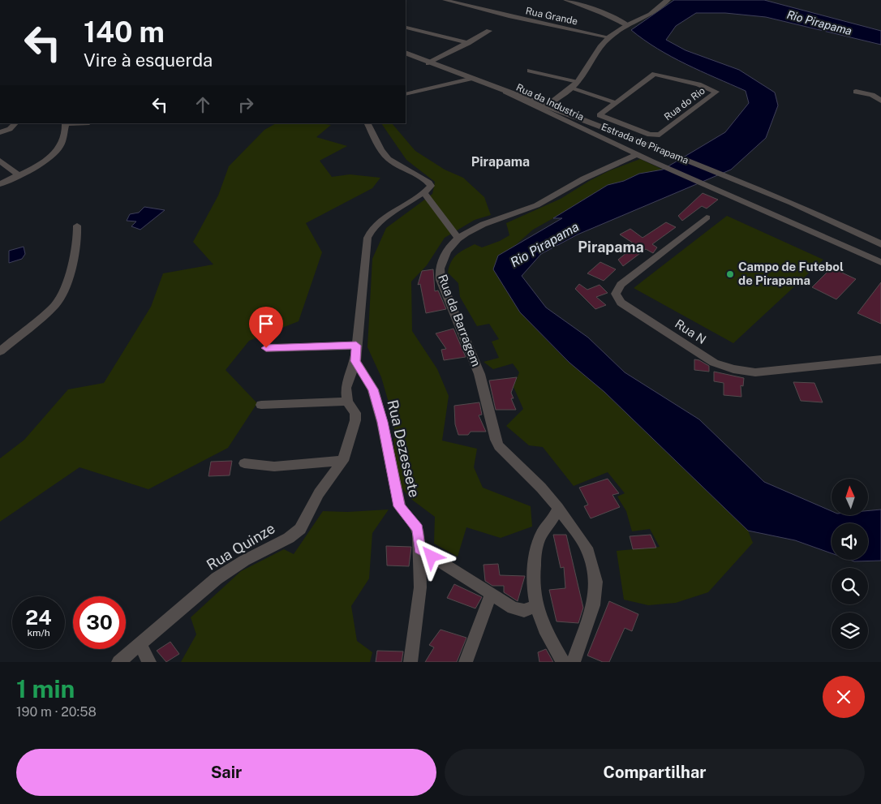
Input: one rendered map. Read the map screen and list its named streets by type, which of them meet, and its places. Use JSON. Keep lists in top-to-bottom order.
{
  "streets": {
    "street": [
      "Rua Grande",
      "Rua da Industria",
      "Rua do Rio",
      "Estrada de Pirapama",
      "Rua da Barragem",
      "Rua N",
      "Rua Dezessete",
      "Rua Quinze"
    ]
  },
  "crossings": [
    ["Rua da Industria", "Estrada de Pirapama"],
    ["Rua da Industria", "Rua da Barragem"]
  ],
  "districts": ["Pirapama", "Pirapama"],
  "water": ["Rio Pirapama"],
  "places": ["Campo de Futebol de Pirapama"],
  "north": "top",
  "page": {
    "turn": ["140 m", "Vire à esquerda"],
    "speed": "24 km/h",
    "limit": "30",
    "heading": ["1 min", "190 m · 20:58"],
    "buttons": ["Sair", "Compartilhar"]
  }
}
